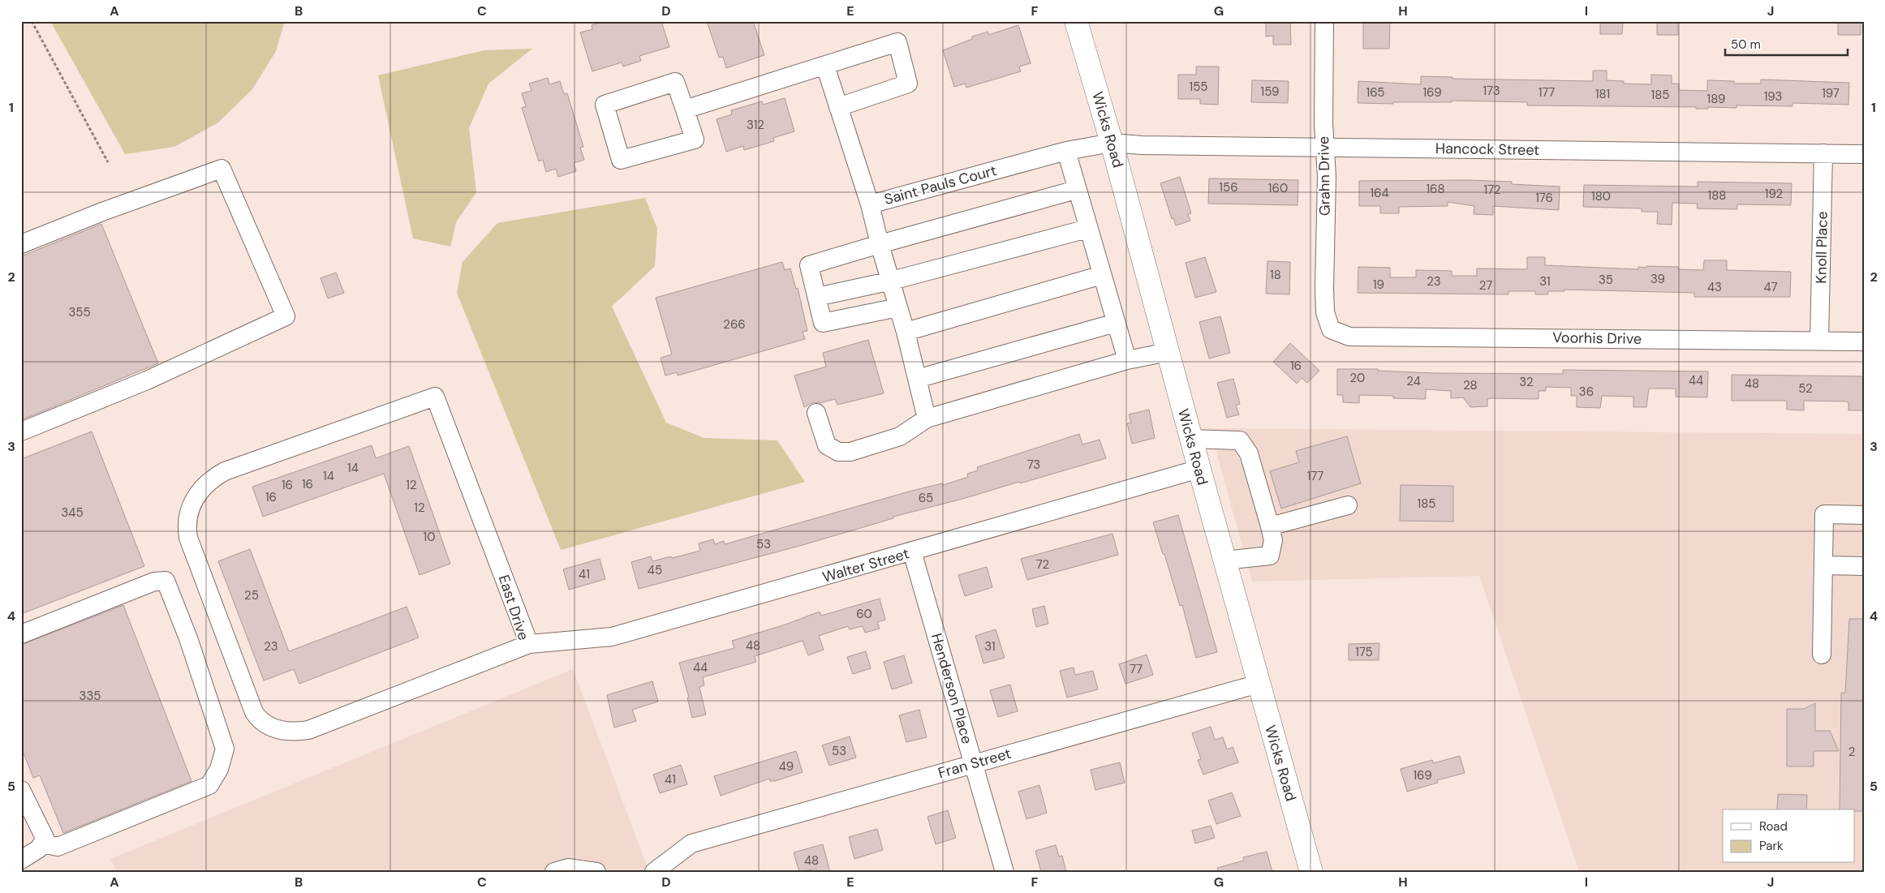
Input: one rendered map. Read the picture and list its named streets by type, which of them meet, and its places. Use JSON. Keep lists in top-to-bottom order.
{
  "streets": {
    "main road": ["Wicks Road"],
    "street": [
      "Hancock Street",
      "Grahn Drive",
      "Saint Pauls Court",
      "Knoll Place",
      "Voorhis Drive",
      "Walter Street",
      "East Drive",
      "Henderson Place",
      "Fran Street"
    ]
  },
  "crossings": [
    ["Wicks Road", "Hancock Street"],
    ["Wicks Road", "Saint Pauls Court"],
    ["Wicks Road", "Walter Street"],
    ["Wicks Road", "Fran Street"],
    ["Hancock Street", "Grahn Drive"],
    ["Hancock Street", "Saint Pauls Court"],
    ["Hancock Street", "Knoll Place"],
    ["Grahn Drive", "Voorhis Drive"],
    ["Knoll Place", "Voorhis Drive"],
    ["Walter Street", "East Drive"],
    ["Walter Street", "Henderson Place"],
    ["Henderson Place", "Fran Street"]
  ],
  "house_numbers": [
    "155",
    "173",
    "159",
    "165",
    "169",
    "177",
    "197",
    "181",
    "185",
    "193",
    "189",
    "312",
    "156",
    "160",
    "168",
    "172",
    "164",
    "192",
    "188",
    "180",
    "176",
    "18",
    "39",
    "35",
    "23",
    "31",
    "19",
    "27",
    "43",
    "47",
    "355",
    "266",
    "16",
    "20",
    "44",
    "24",
    "32",
    "48",
    "28",
    "52",
    "36",
    "73",
    "14",
    "14",
    "177",
    "16",
    "16",
    "12",
    "16",
    "65",
    "185",
    "12",
    "345",
    "10",
    "53",
    "72",
    "45",
    "41",
    "25",
    "60",
    "48",
    "23",
    "31",
    "175",
    "44",
    "77",
    "335",
    "53",
    "2",
    "49",
    "169",
    "41",
    "48"
  ],
  "legend": ["Road", "Park"],
  "scale_bar": "50 m",
  "grid": {
    "columns": [
      "A",
      "B",
      "C",
      "D",
      "E",
      "F",
      "G",
      "H",
      "I",
      "J"
    ],
    "rows": [
      "1",
      "2",
      "3",
      "4",
      "5"
    ]
  }
}
